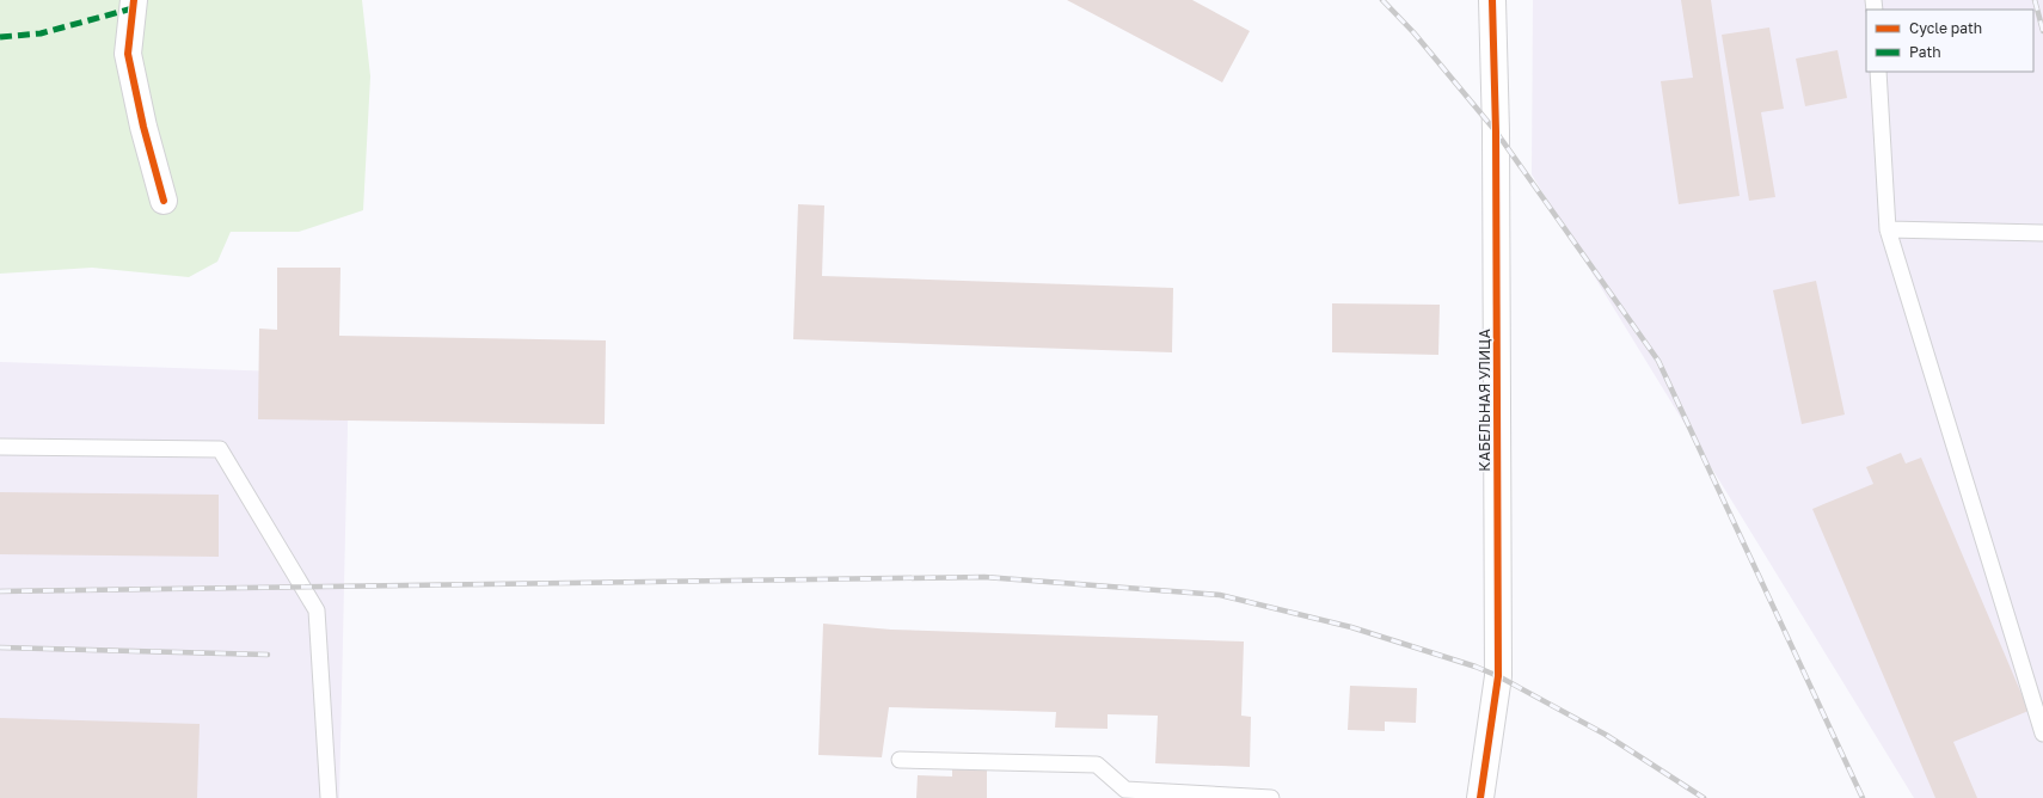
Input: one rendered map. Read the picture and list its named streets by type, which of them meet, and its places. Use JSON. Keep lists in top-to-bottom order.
{
  "streets": {
    "street": ["КАБЕЛЬНАЯ УЛИЦА"]
  },
  "legend": ["Cycle path", "Path"]
}
